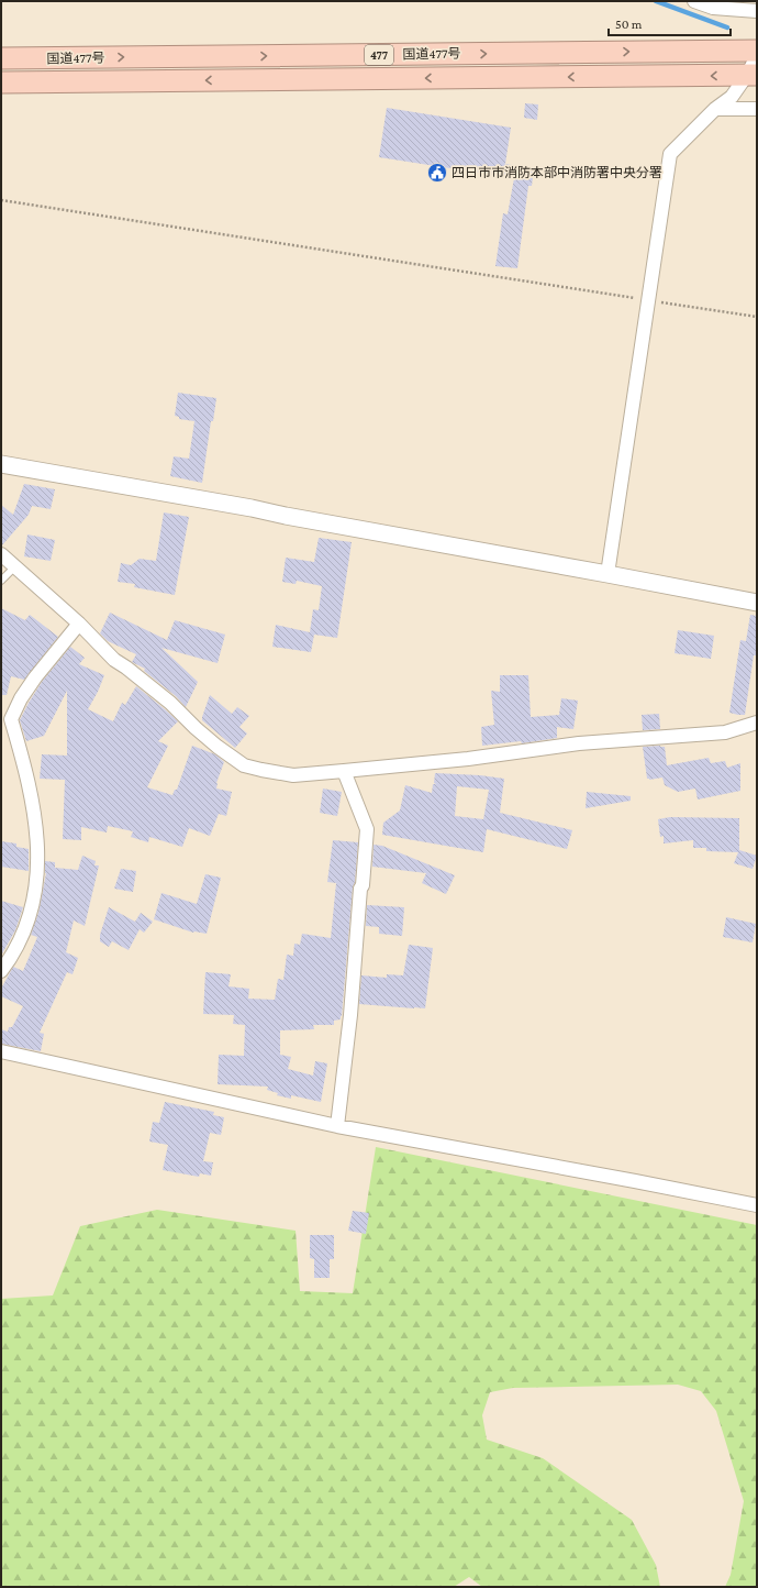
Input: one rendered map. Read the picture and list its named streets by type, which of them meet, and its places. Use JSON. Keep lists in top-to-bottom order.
{
  "streets": {
    "highway": ["国道477号", "477"]
  },
  "places": {
    "public building": ["四日市市消防本部中消防署中央分署"]
  },
  "scale_bar": "50 m"
}
